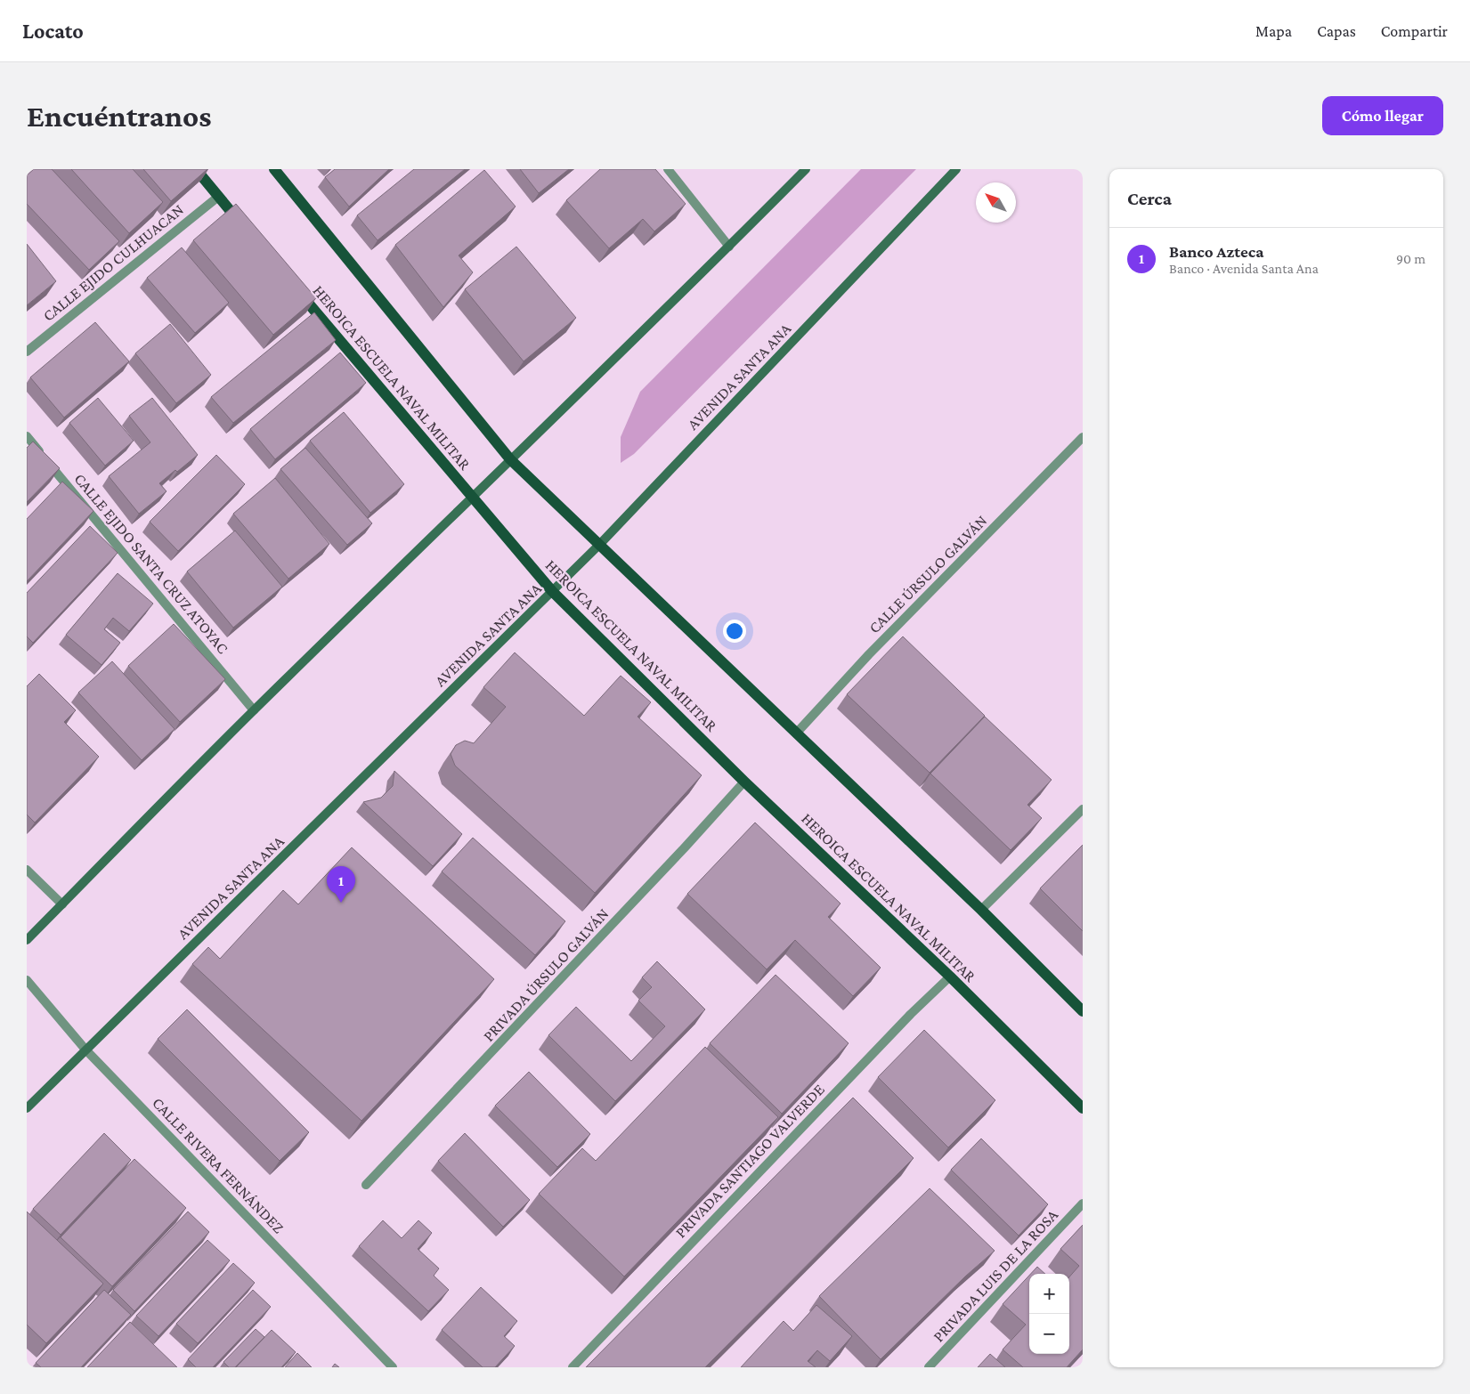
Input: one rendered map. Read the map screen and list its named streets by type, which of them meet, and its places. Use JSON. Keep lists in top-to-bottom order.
{
  "streets": {
    "main road": ["AVENIDA SANTA ANA", "HEROICA ESCUELA NAVAL MILITAR"],
    "street": [
      "CALLE EJIDO CULHUACAN",
      "CALLE EJIDO SANTA CRUZ ATOYAC",
      "CALLE ÚRSULO GALVÁN",
      "PRIVADA ÚRSULO GALVÁN",
      "PRIVADA SANTIAGO VALVERDE",
      "CALLE RIVERA FERNÁNDEZ",
      "PRIVADA LUIS DE LA ROSA"
    ]
  },
  "crossings": [
    ["AVENIDA SANTA ANA", "HEROICA ESCUELA NAVAL MILITAR"],
    ["AVENIDA SANTA ANA", "CALLE RIVERA FERNÁNDEZ"],
    ["HEROICA ESCUELA NAVAL MILITAR", "PRIVADA ÚRSULO GALVÁN"],
    ["HEROICA ESCUELA NAVAL MILITAR", "PRIVADA SANTIAGO VALVERDE"]
  ],
  "north": "top left",
  "page": {
    "header": "Locato",
    "nav": ["Mapa", "Capas", "Compartir"],
    "buttons": "Cómo llegar",
    "title": "Encuéntranos",
    "heading": "Cerca",
    "list": [
      {
        "mark": "1",
        "name": "Banco Azteca",
        "note": "Banco · Avenida Santa Ana",
        "value": "90 m"
      }
    ],
    "pins": "1",
    "map_buttons": ["+", "−"]
  }
}
